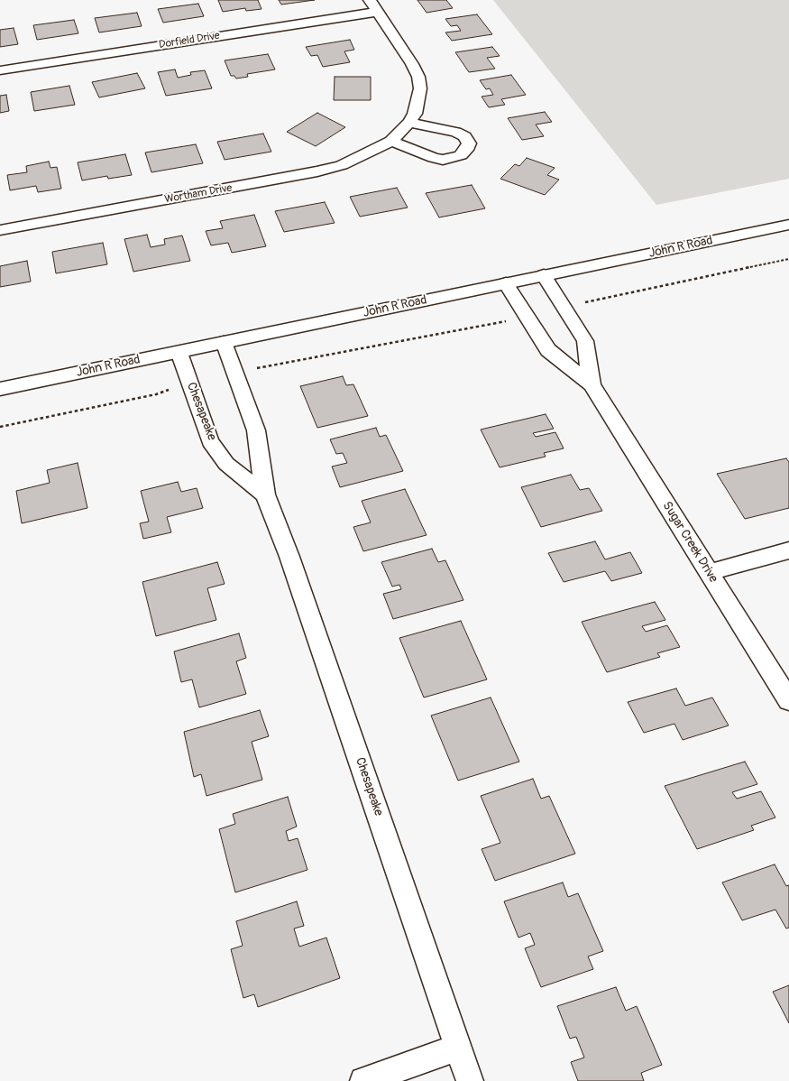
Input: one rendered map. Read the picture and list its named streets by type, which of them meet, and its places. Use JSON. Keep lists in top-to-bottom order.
{
  "streets": {
    "street": [
      "Dorfield Drive",
      "Wortham Drive",
      "John R Road",
      "Chesapeake",
      "Sugar Creek Drive"
    ]
  },
  "crossings": [
    ["Dorfield Drive", "Wortham Drive"],
    ["John R Road", "Chesapeake"],
    ["John R Road", "Sugar Creek Drive"]
  ]
}
